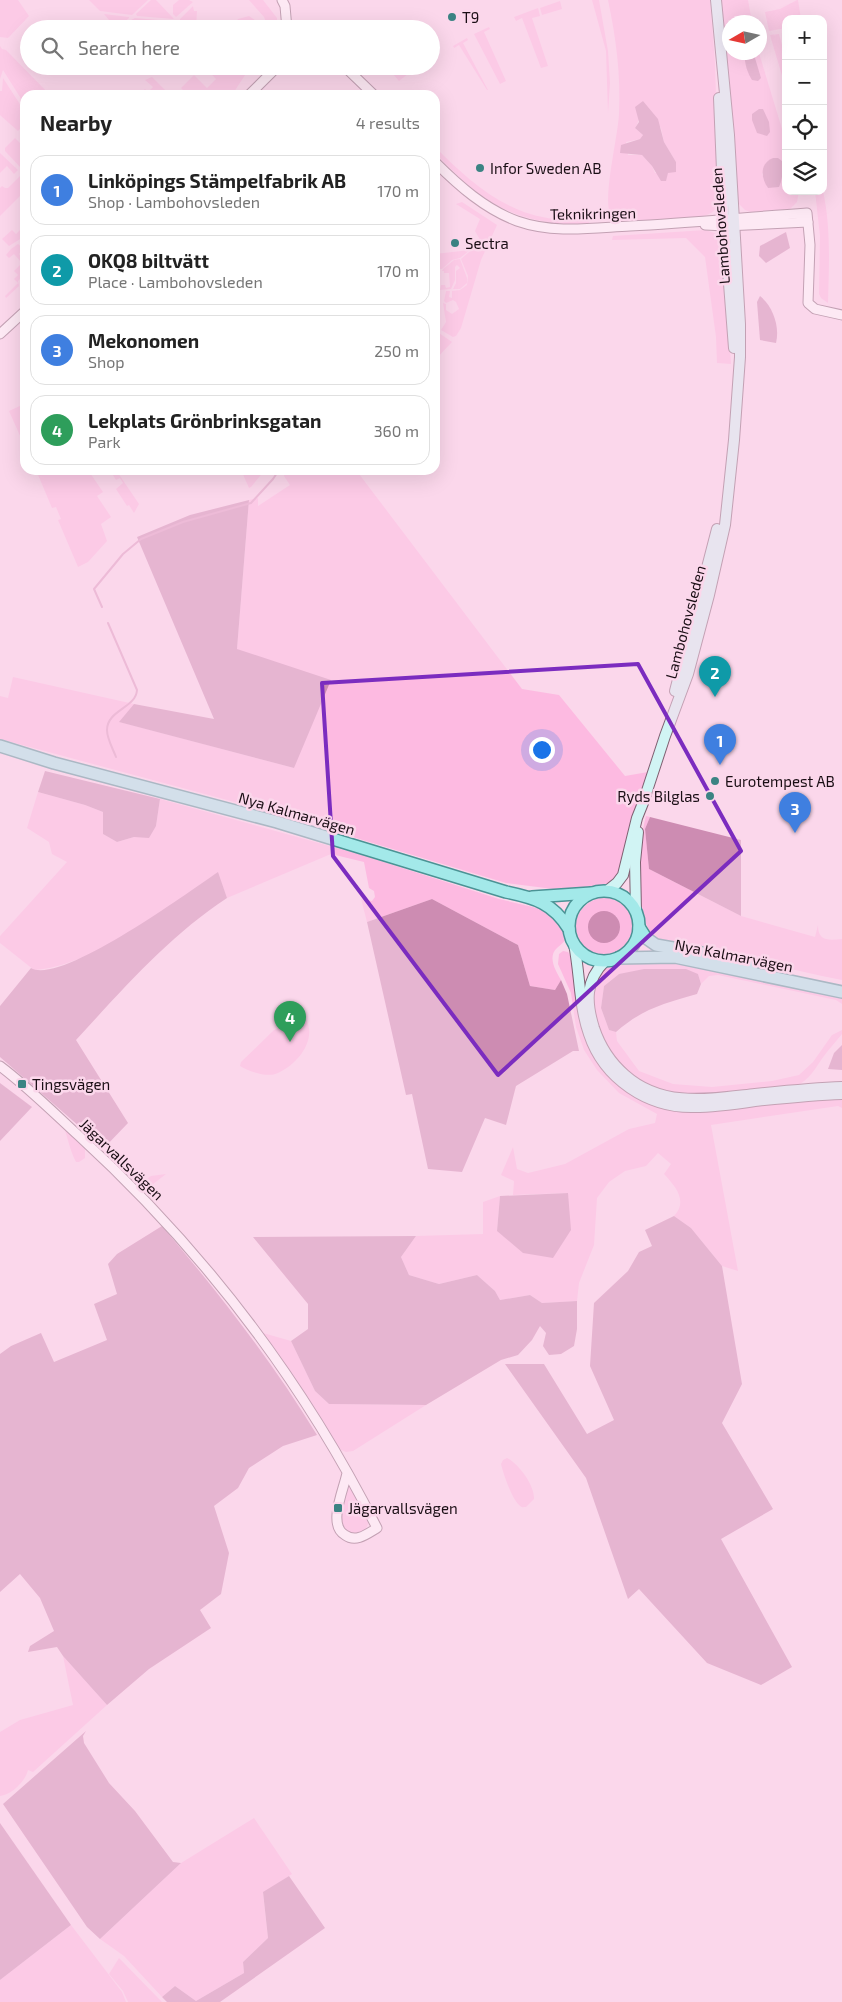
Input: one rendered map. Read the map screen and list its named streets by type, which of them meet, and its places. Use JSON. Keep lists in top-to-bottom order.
{
  "streets": {
    "main road": ["Lambohovsleden", "Nya Kalmarvägen"],
    "street": ["Teknikringen", "Jägarvallsvägen"]
  },
  "crossings": [
    ["Teknikringen", "Lambohovsleden"],
    ["Lambohovsleden", "Nya Kalmarvägen"]
  ],
  "places": {
    "other": [
      "T9",
      "Infor Sweden AB",
      "Sectra",
      "Eurotempest AB",
      "Ryds Bilglas"
    ],
    "transit": ["Tingsvägen", "Jägarvallsvägen"]
  },
  "north": "left",
  "page": {
    "map_buttons": ["+", "−"],
    "search": "Search here",
    "heading": ["Nearby", "4 results"],
    "list": [
      {
        "mark": "1",
        "name": "Linköpings Stämpelfabrik AB",
        "note": "Shop · Lambohovsleden",
        "value": "170 m"
      },
      {
        "mark": "2",
        "name": "OKQ8 biltvätt",
        "note": "Place · Lambohovsleden",
        "value": "170 m"
      },
      {
        "mark": "3",
        "name": "Mekonomen",
        "note": "Shop",
        "value": "250 m"
      },
      {
        "mark": "4",
        "name": "Lekplats Grönbrinksgatan",
        "note": "Park",
        "value": "360 m"
      }
    ],
    "pins": [
      "2",
      "1",
      "3",
      "4"
    ]
  }
}
